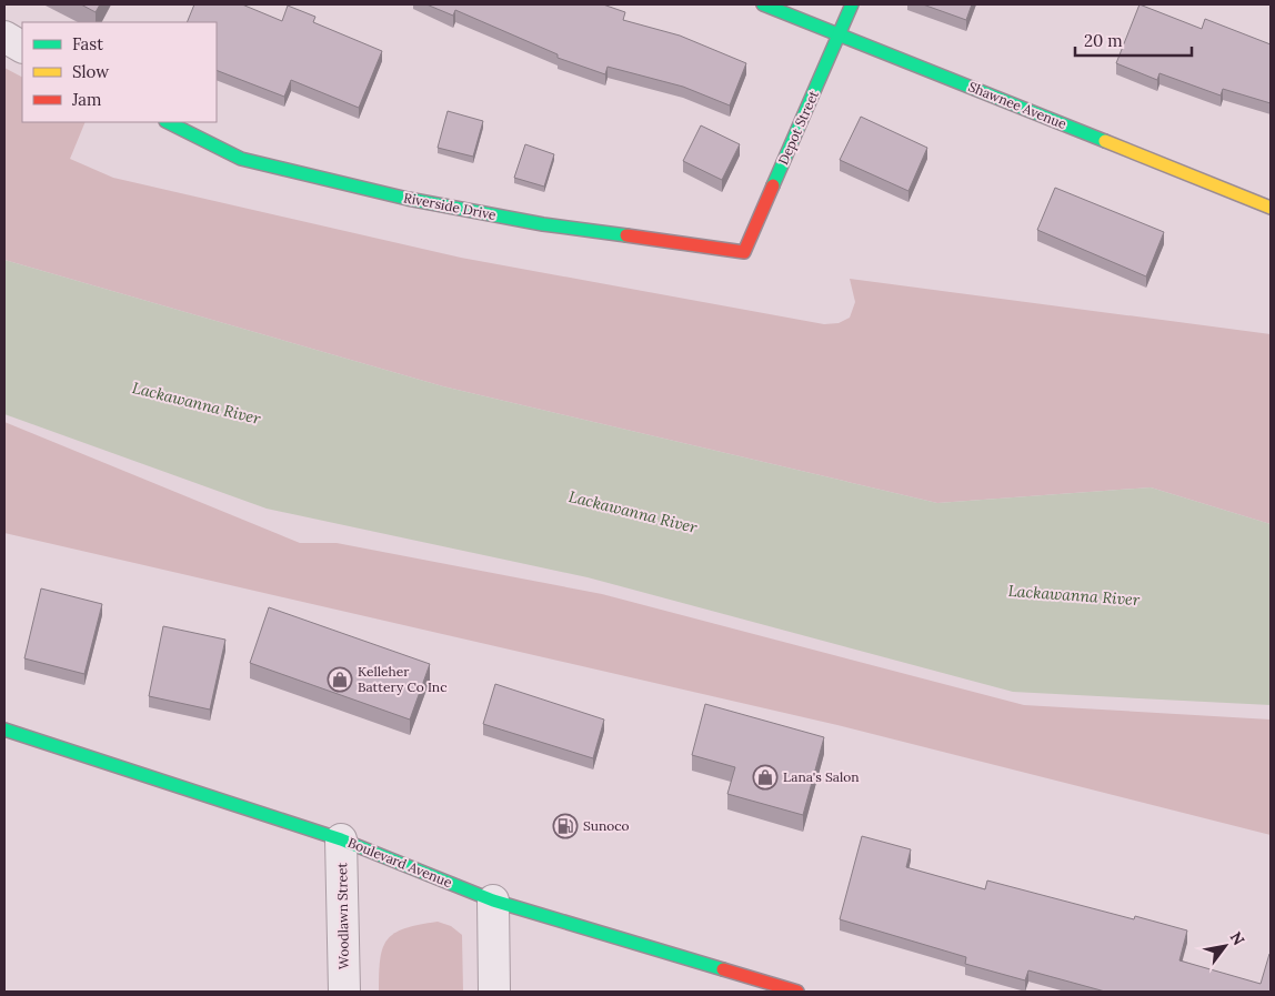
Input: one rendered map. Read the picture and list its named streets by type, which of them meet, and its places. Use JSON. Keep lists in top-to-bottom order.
{
  "streets": {
    "street": [
      "Shawnee Avenue",
      "Depot Street",
      "Riverside Drive",
      "Boulevard Avenue",
      "Woodlawn Street"
    ]
  },
  "crossings": [
    ["Shawnee Avenue", "Depot Street"],
    ["Depot Street", "Riverside Drive"],
    ["Boulevard Avenue", "Woodlawn Street"]
  ],
  "water": ["Lackawanna River"],
  "places": {
    "shop": ["Kelleher Battery Co Inc", "Lana's Salon"],
    "fuel station": ["Sunoco"]
  },
  "legend": ["Fast", "Slow", "Jam"],
  "scale_bar": "20 m",
  "north": "top right"
}
